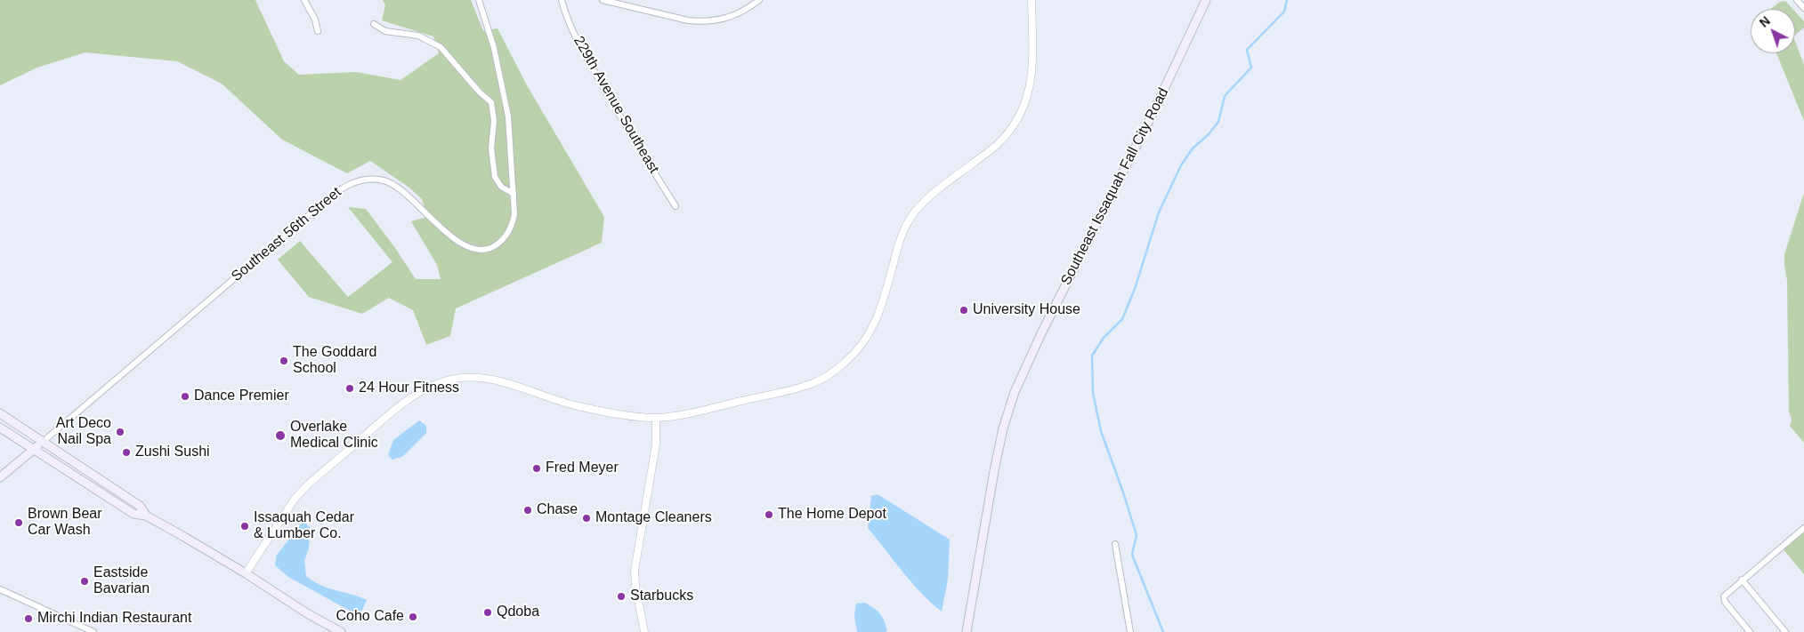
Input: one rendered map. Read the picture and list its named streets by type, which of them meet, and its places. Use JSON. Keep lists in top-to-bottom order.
{
  "streets": {
    "main road": ["Southeast Issaquah Fall City Road", "Southeast 56th Street"],
    "street": ["229th Avenue Southeast"]
  },
  "places": [
    "University House",
    "The Goddard School",
    "24 Hour Fitness",
    "Dance Premier",
    "Art Deco Nail Spa",
    "Overlake Medical Clinic",
    "Zushi Sushi",
    "Fred Meyer",
    "Chase",
    "The Home Depot",
    "Montage Cleaners",
    "Brown Bear Car Wash",
    "Issaquah Cedar & Lumber Co.",
    "Eastside Bavarian",
    "Starbucks",
    "Qdoba",
    "Coho Cafe",
    "Mirchi Indian Restaurant"
  ],
  "north": "top left"
}
